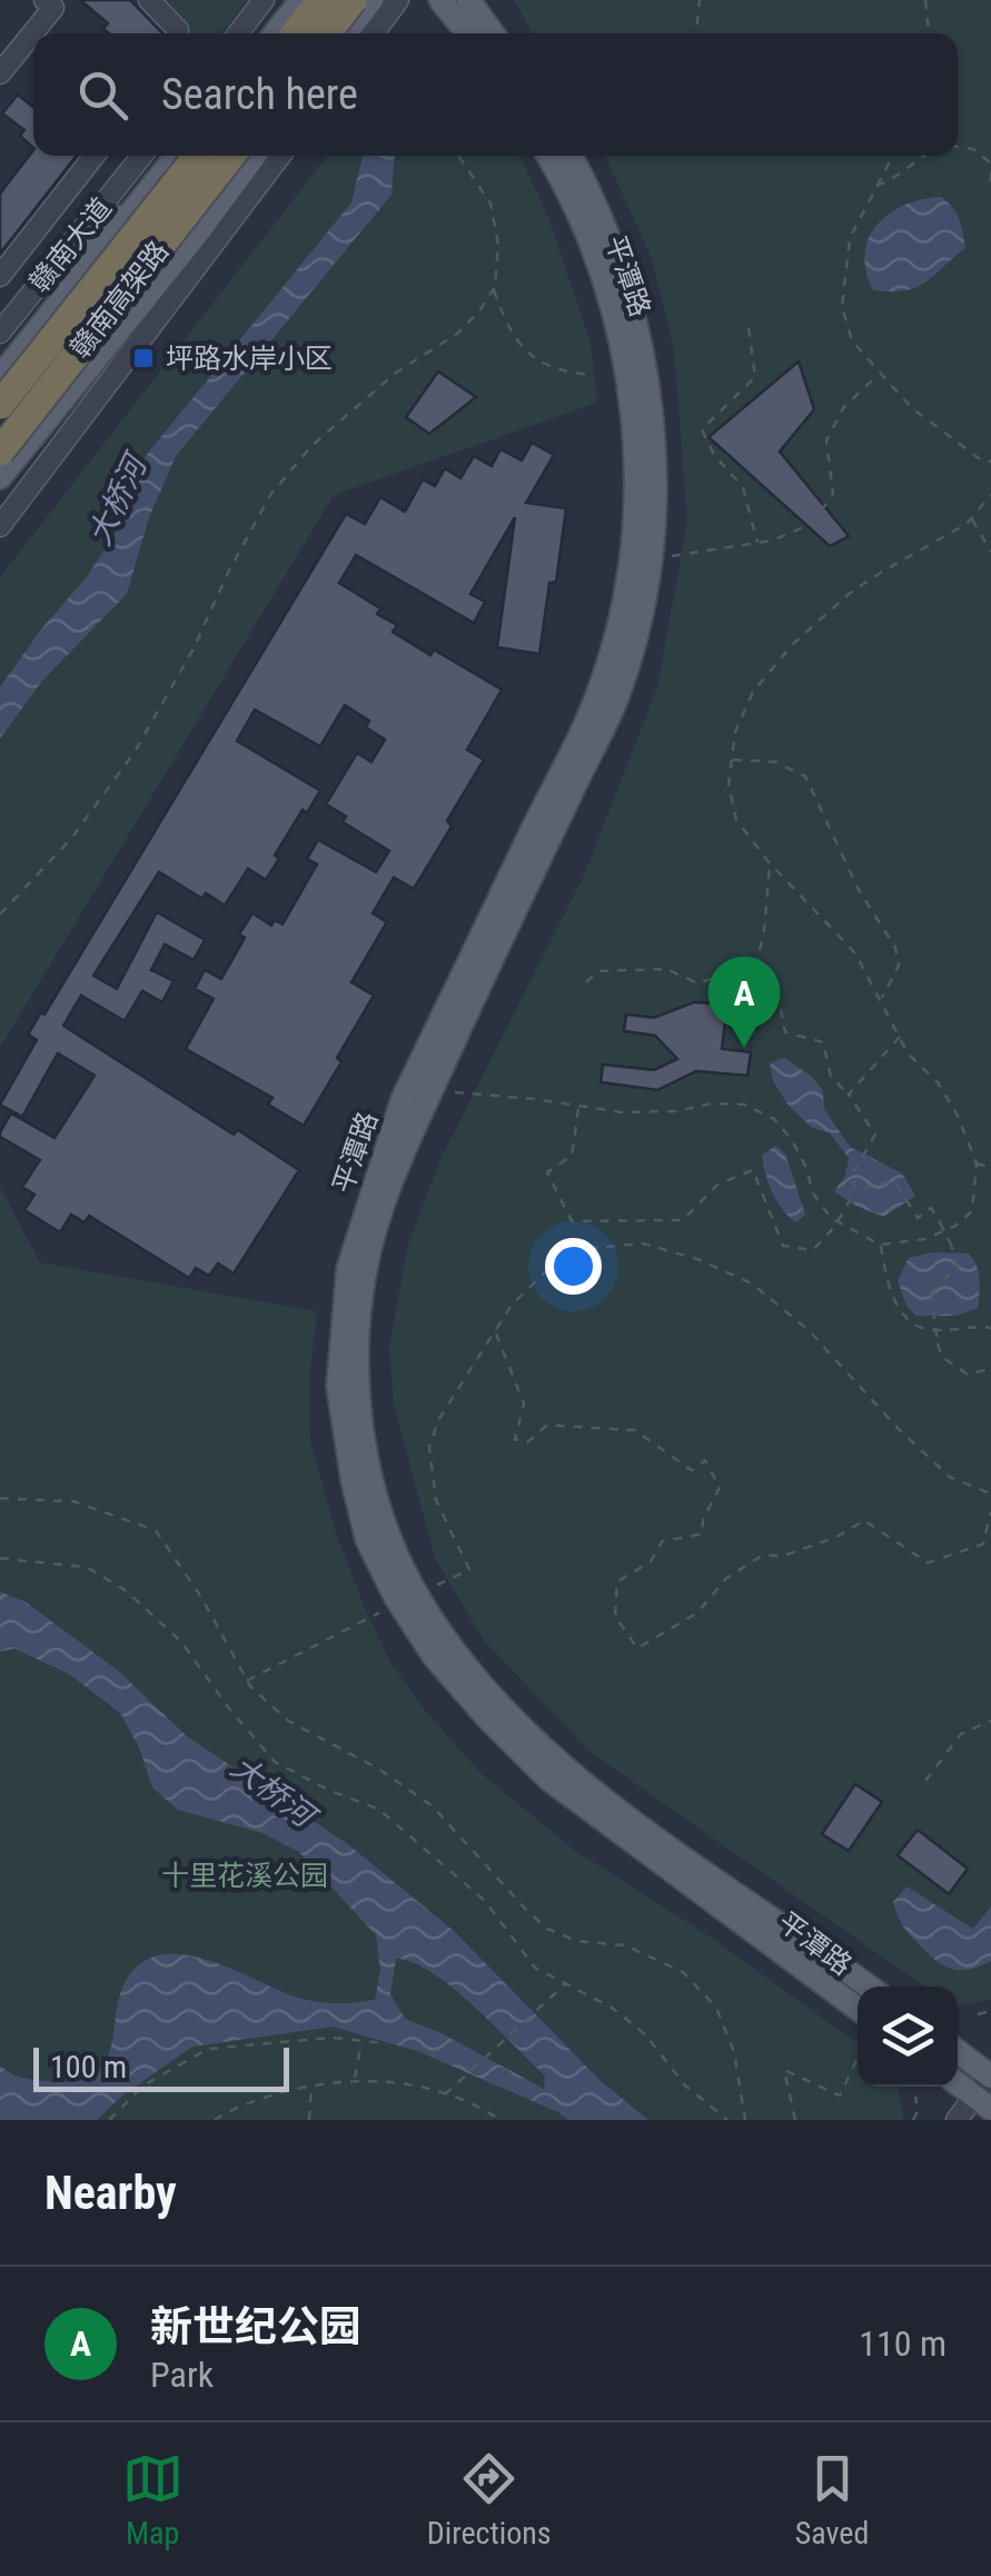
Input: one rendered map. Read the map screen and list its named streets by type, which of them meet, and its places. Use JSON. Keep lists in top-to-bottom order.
{
  "streets": {
    "highway": ["赣南高架路"],
    "main road": ["赣南大道", "平潭路"]
  },
  "water": ["大桥河"],
  "parks": ["十里花溪公园"],
  "places": {
    "transit": ["坪路水岸小区"]
  },
  "scale_bar": "100 m",
  "page": {
    "search": "Search here",
    "pins": "A",
    "scale": "100 m",
    "heading": "Nearby",
    "list": [
      {
        "mark": "A",
        "name": "新世纪公园",
        "note": "Park",
        "value": "110 m"
      }
    ],
    "nav": ["Map", "Directions", "Saved"]
  }
}
